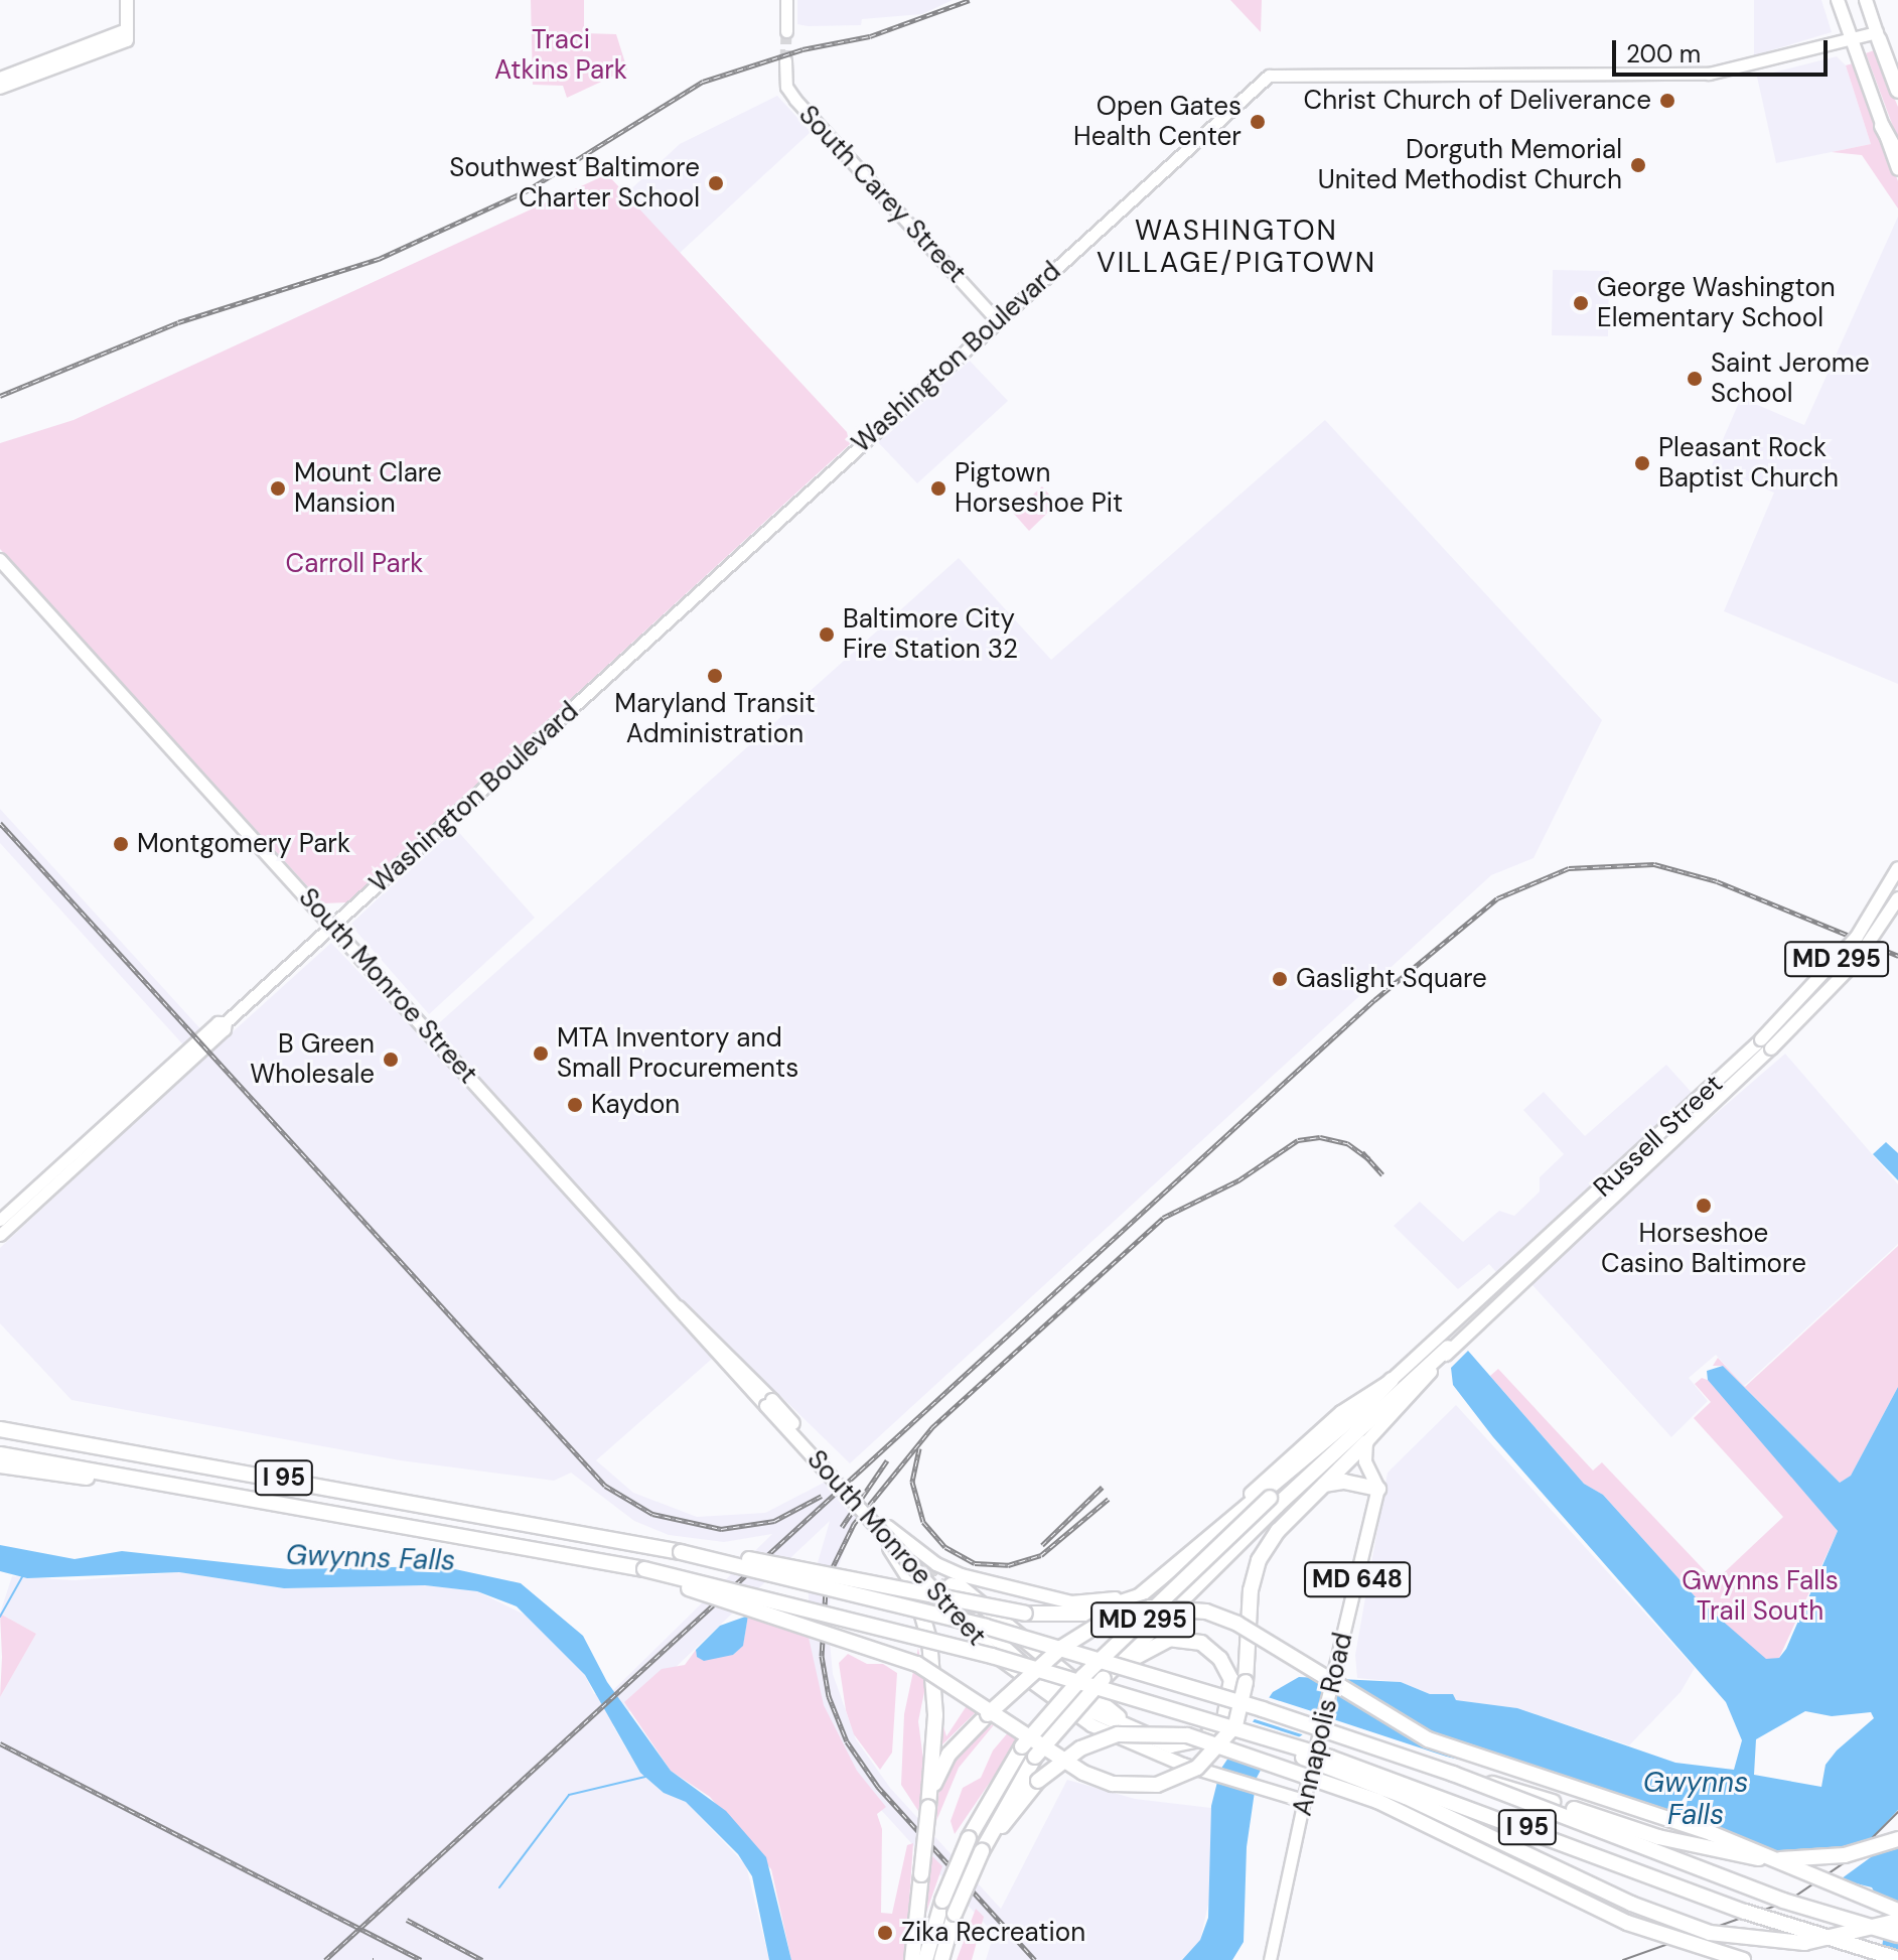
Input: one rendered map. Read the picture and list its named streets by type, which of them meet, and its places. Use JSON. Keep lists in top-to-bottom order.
{
  "streets": {
    "highway": ["MD 295", "I 95"],
    "main road": [
      "South Carey Street",
      "Washington Boulevard",
      "South Monroe Street",
      "Russell Street",
      "MD 648",
      "Annapolis Road"
    ]
  },
  "crossings": [
    ["South Carey Street", "Washington Boulevard"],
    ["Washington Boulevard", "South Monroe Street"],
    ["MD 295", "Russell Street"],
    ["South Monroe Street", "Russell Street"],
    ["South Monroe Street", "Annapolis Road"]
  ],
  "districts": ["WASHINGTON VILLAGE/PIGTOWN"],
  "water": ["Gwynns Falls"],
  "parks": ["Traci Atkins Park", "Carroll Park", "Gwynns Falls Trail South"],
  "places": [
    "Christ Church of Deliverance",
    "Open Gates Health Center",
    "Dorguth Memorial United Methodist Church",
    "Southwest Baltimore Charter School",
    "George Washington Elementary School",
    "Saint Jerome School",
    "Pleasant Rock Baptist Church",
    "Mount Clare Mansion",
    "Pigtown Horseshoe Pit",
    "Baltimore City Fire Station 32",
    "Maryland Transit Administration",
    "Montgomery Park",
    "Gaslight Square",
    "MTA Inventory and Small Procurements",
    "B Green Wholesale",
    "Kaydon",
    "Horseshoe Casino Baltimore",
    "Zika Recreation"
  ],
  "scale_bar": "200 m"
}
